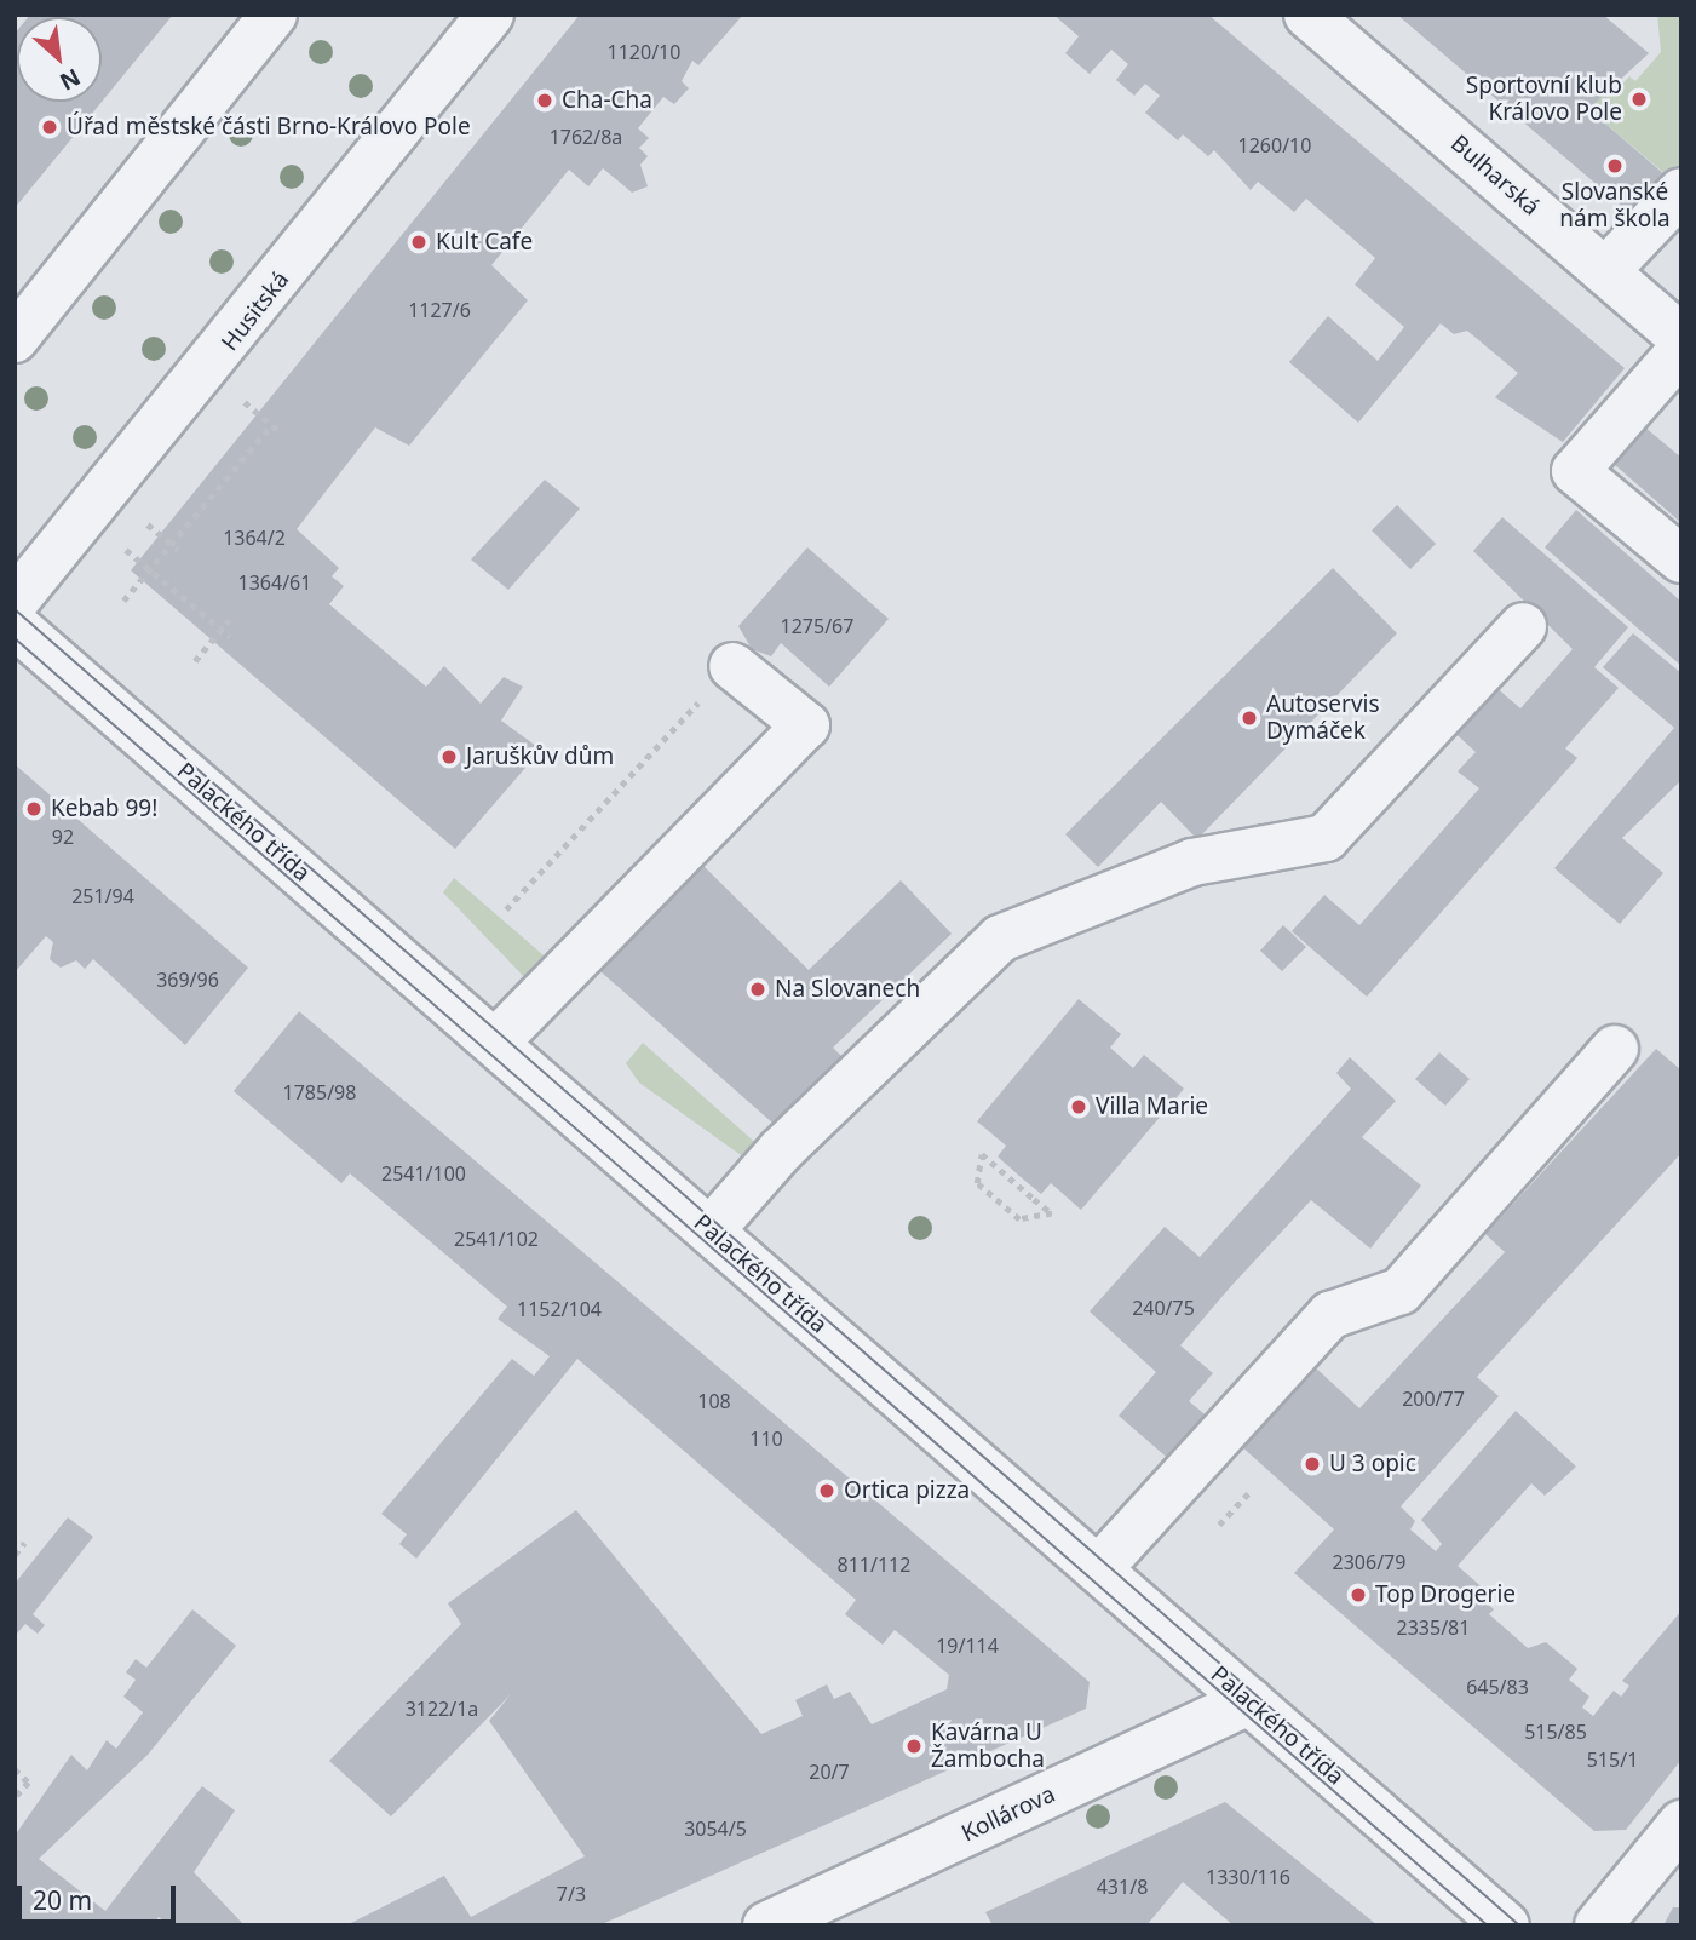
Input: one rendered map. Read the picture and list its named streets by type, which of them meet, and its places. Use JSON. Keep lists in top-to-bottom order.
{
  "streets": {
    "street": [
      "Bulharská",
      "Husitská",
      "Palackého třída",
      "Kollárova"
    ]
  },
  "crossings": [
    ["Palackého třída", "Kollárova"]
  ],
  "places": [
    "Sportovní klub Královo Pole",
    "Cha-Cha",
    "Úřad městské části Brno-Královo Pole",
    "Slovanské nám škola",
    "Kult Cafe",
    "Autoservis Dymáček",
    "Jaruškův dům",
    "Kebab 99!",
    "Na Slovanech",
    "Villa Marie",
    "U 3 opic",
    "Ortica pizza",
    "Top Drogerie",
    "Kavárna U Žambocha"
  ],
  "house_numbers": [
    "1120/10",
    "1762/8a",
    "1260/10",
    "1127/6",
    "1364/2",
    "1364/61",
    "1275/67",
    "92",
    "251/94",
    "369/96",
    "1785/98",
    "2541/100",
    "2541/102",
    "240/75",
    "1152/104",
    "200/77",
    "108",
    "110",
    "2306/79",
    "811/112",
    "2335/81",
    "19/114",
    "645/83",
    "3122/1a",
    "515/85",
    "515/1",
    "20/7",
    "3054/5",
    "1330/116",
    "431/8",
    "7/3"
  ],
  "scale_bar": "20 m",
  "north": "bottom right"
}
